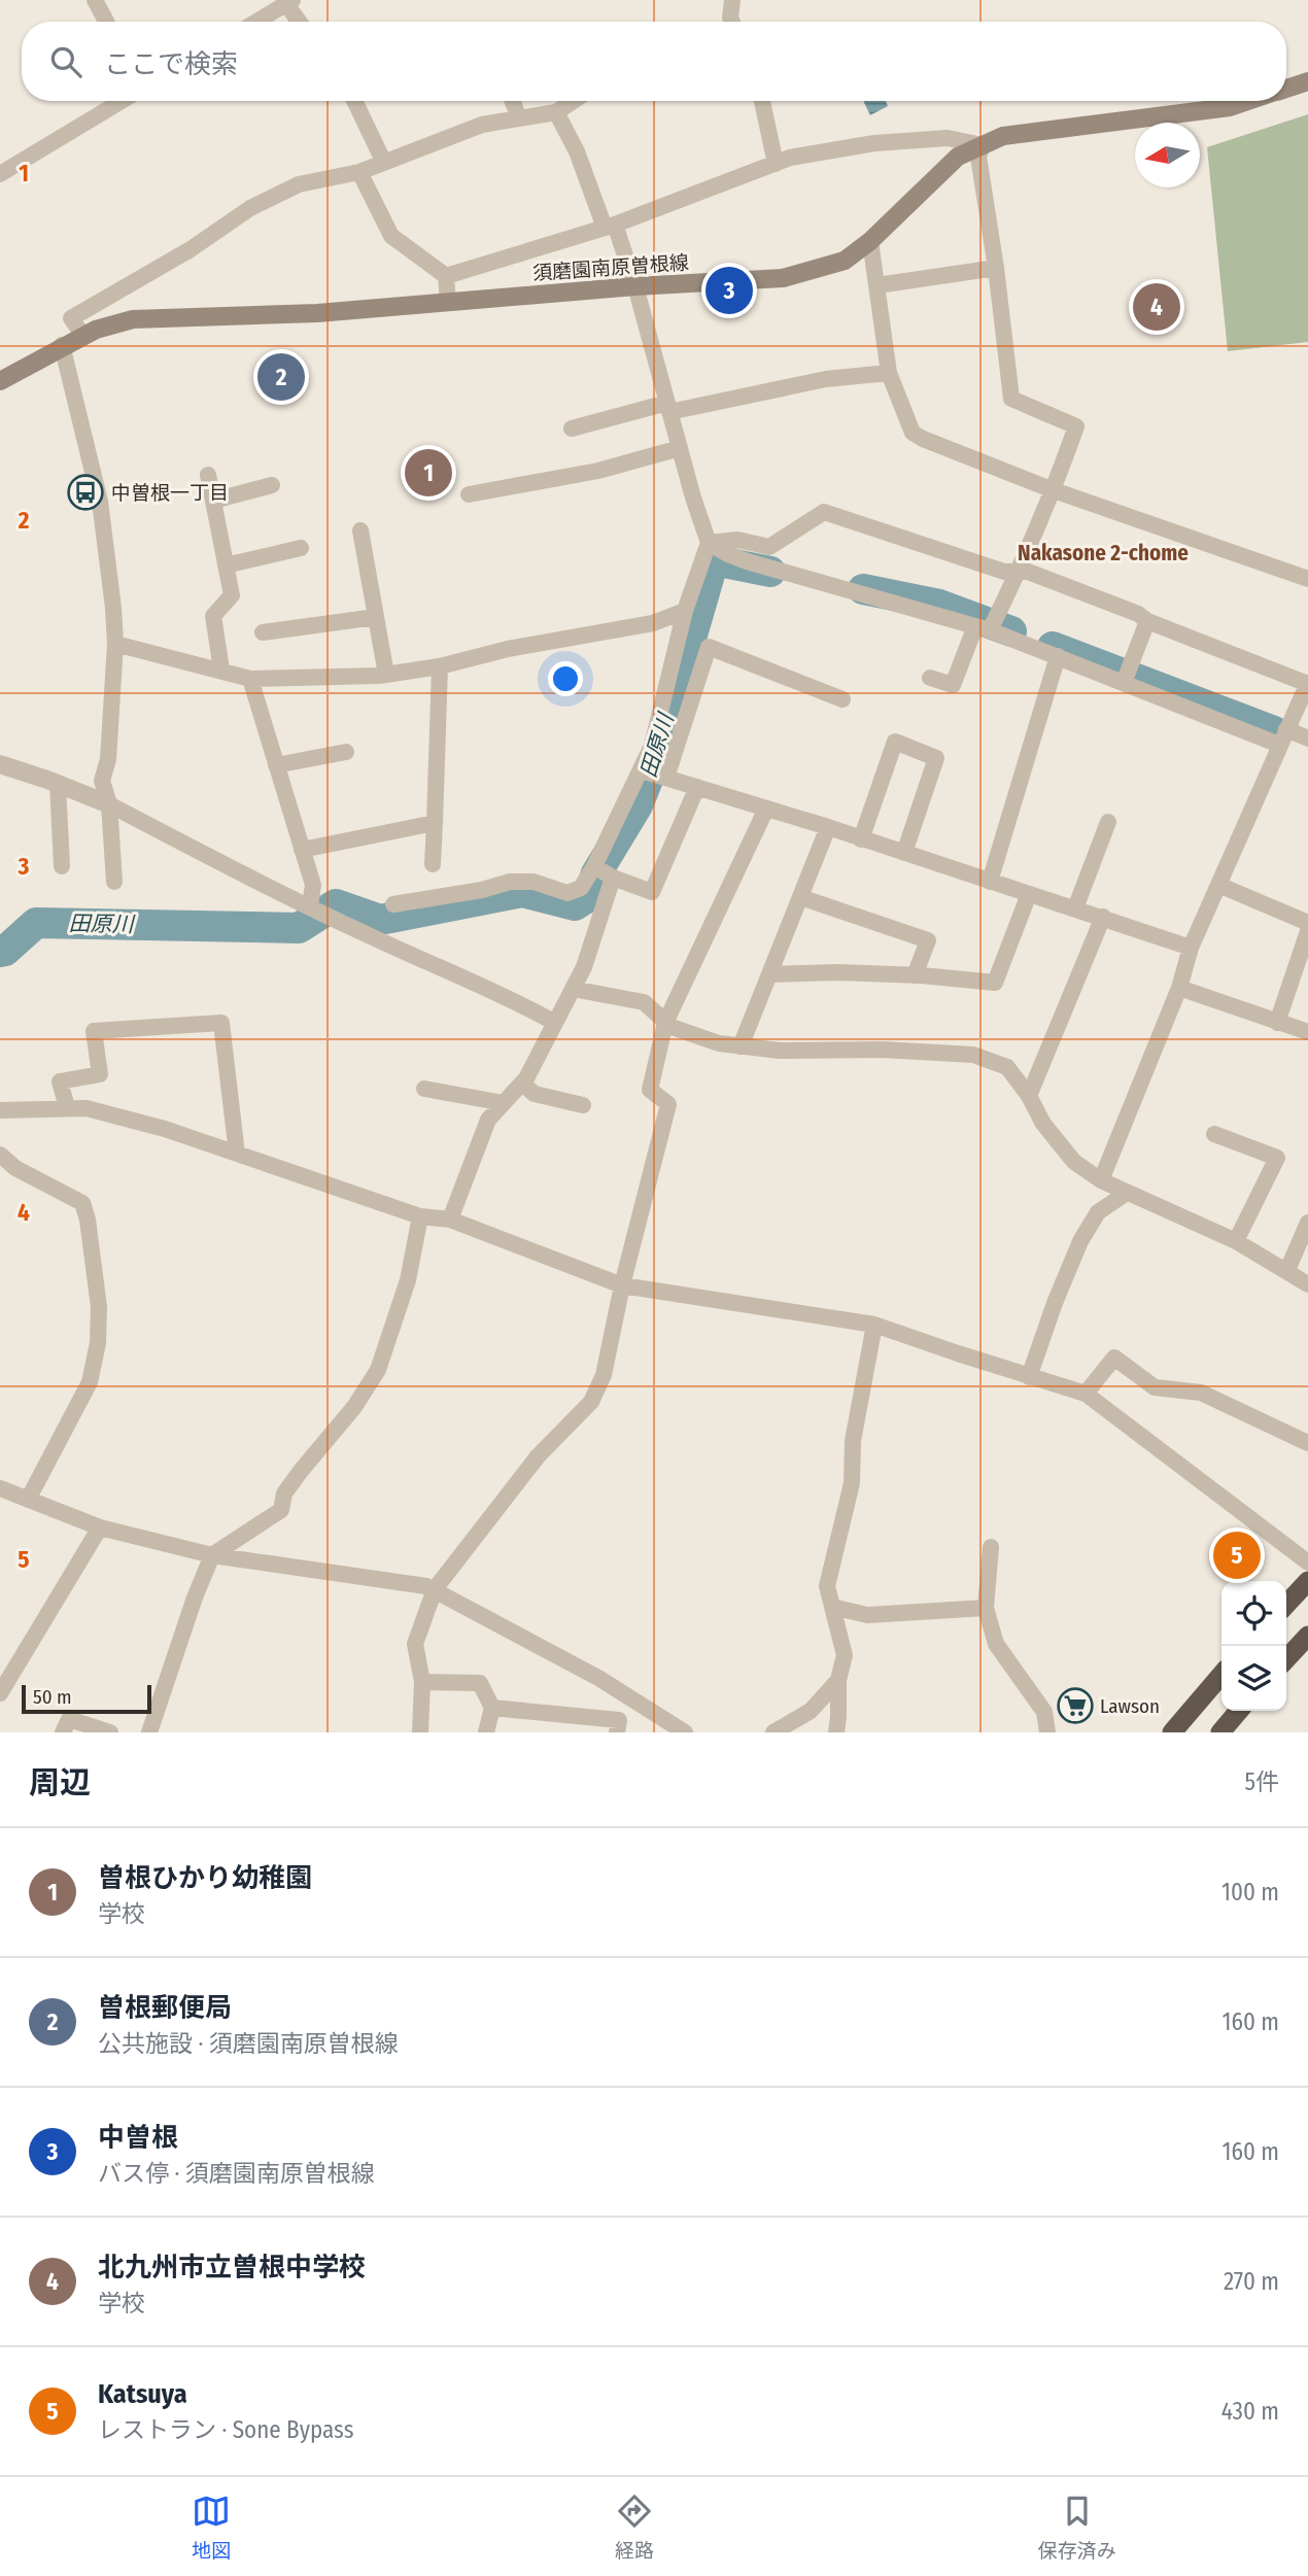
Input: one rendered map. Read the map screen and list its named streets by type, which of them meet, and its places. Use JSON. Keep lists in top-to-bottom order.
{
  "streets": {
    "main road": ["須磨園南原曽根線"]
  },
  "districts": ["Nakasone 2-chome"],
  "water": ["田原川"],
  "places": {
    "bus stop": ["中曽根一丁目"],
    "supermarket": ["Lawson"]
  },
  "scale_bar": "50 m",
  "north": "left",
  "page": {
    "search": "ここで検索",
    "pins": [
      "3",
      "4",
      "2",
      "1",
      "5"
    ],
    "scale": "50 m",
    "heading": ["周辺", "5件"],
    "list": [
      {
        "mark": "1",
        "name": "曽根ひかり幼稚園",
        "note": "学校",
        "value": "100 m"
      },
      {
        "mark": "2",
        "name": "曽根郵便局",
        "note": "公共施設 · 須磨園南原曽根線",
        "value": "160 m"
      },
      {
        "mark": "3",
        "name": "中曽根",
        "note": "バス停 · 須磨園南原曽根線",
        "value": "160 m"
      },
      {
        "mark": "4",
        "name": "北九州市立曽根中学校",
        "note": "学校",
        "value": "270 m"
      },
      {
        "mark": "5",
        "name": "Katsuya",
        "note": "レストラン · Sone Bypass",
        "value": "430 m"
      }
    ],
    "nav": ["地図", "経路", "保存済み"]
  },
  "grid": {
    "rows": [
      "1",
      "2",
      "3",
      "4",
      "5"
    ]
  }
}
